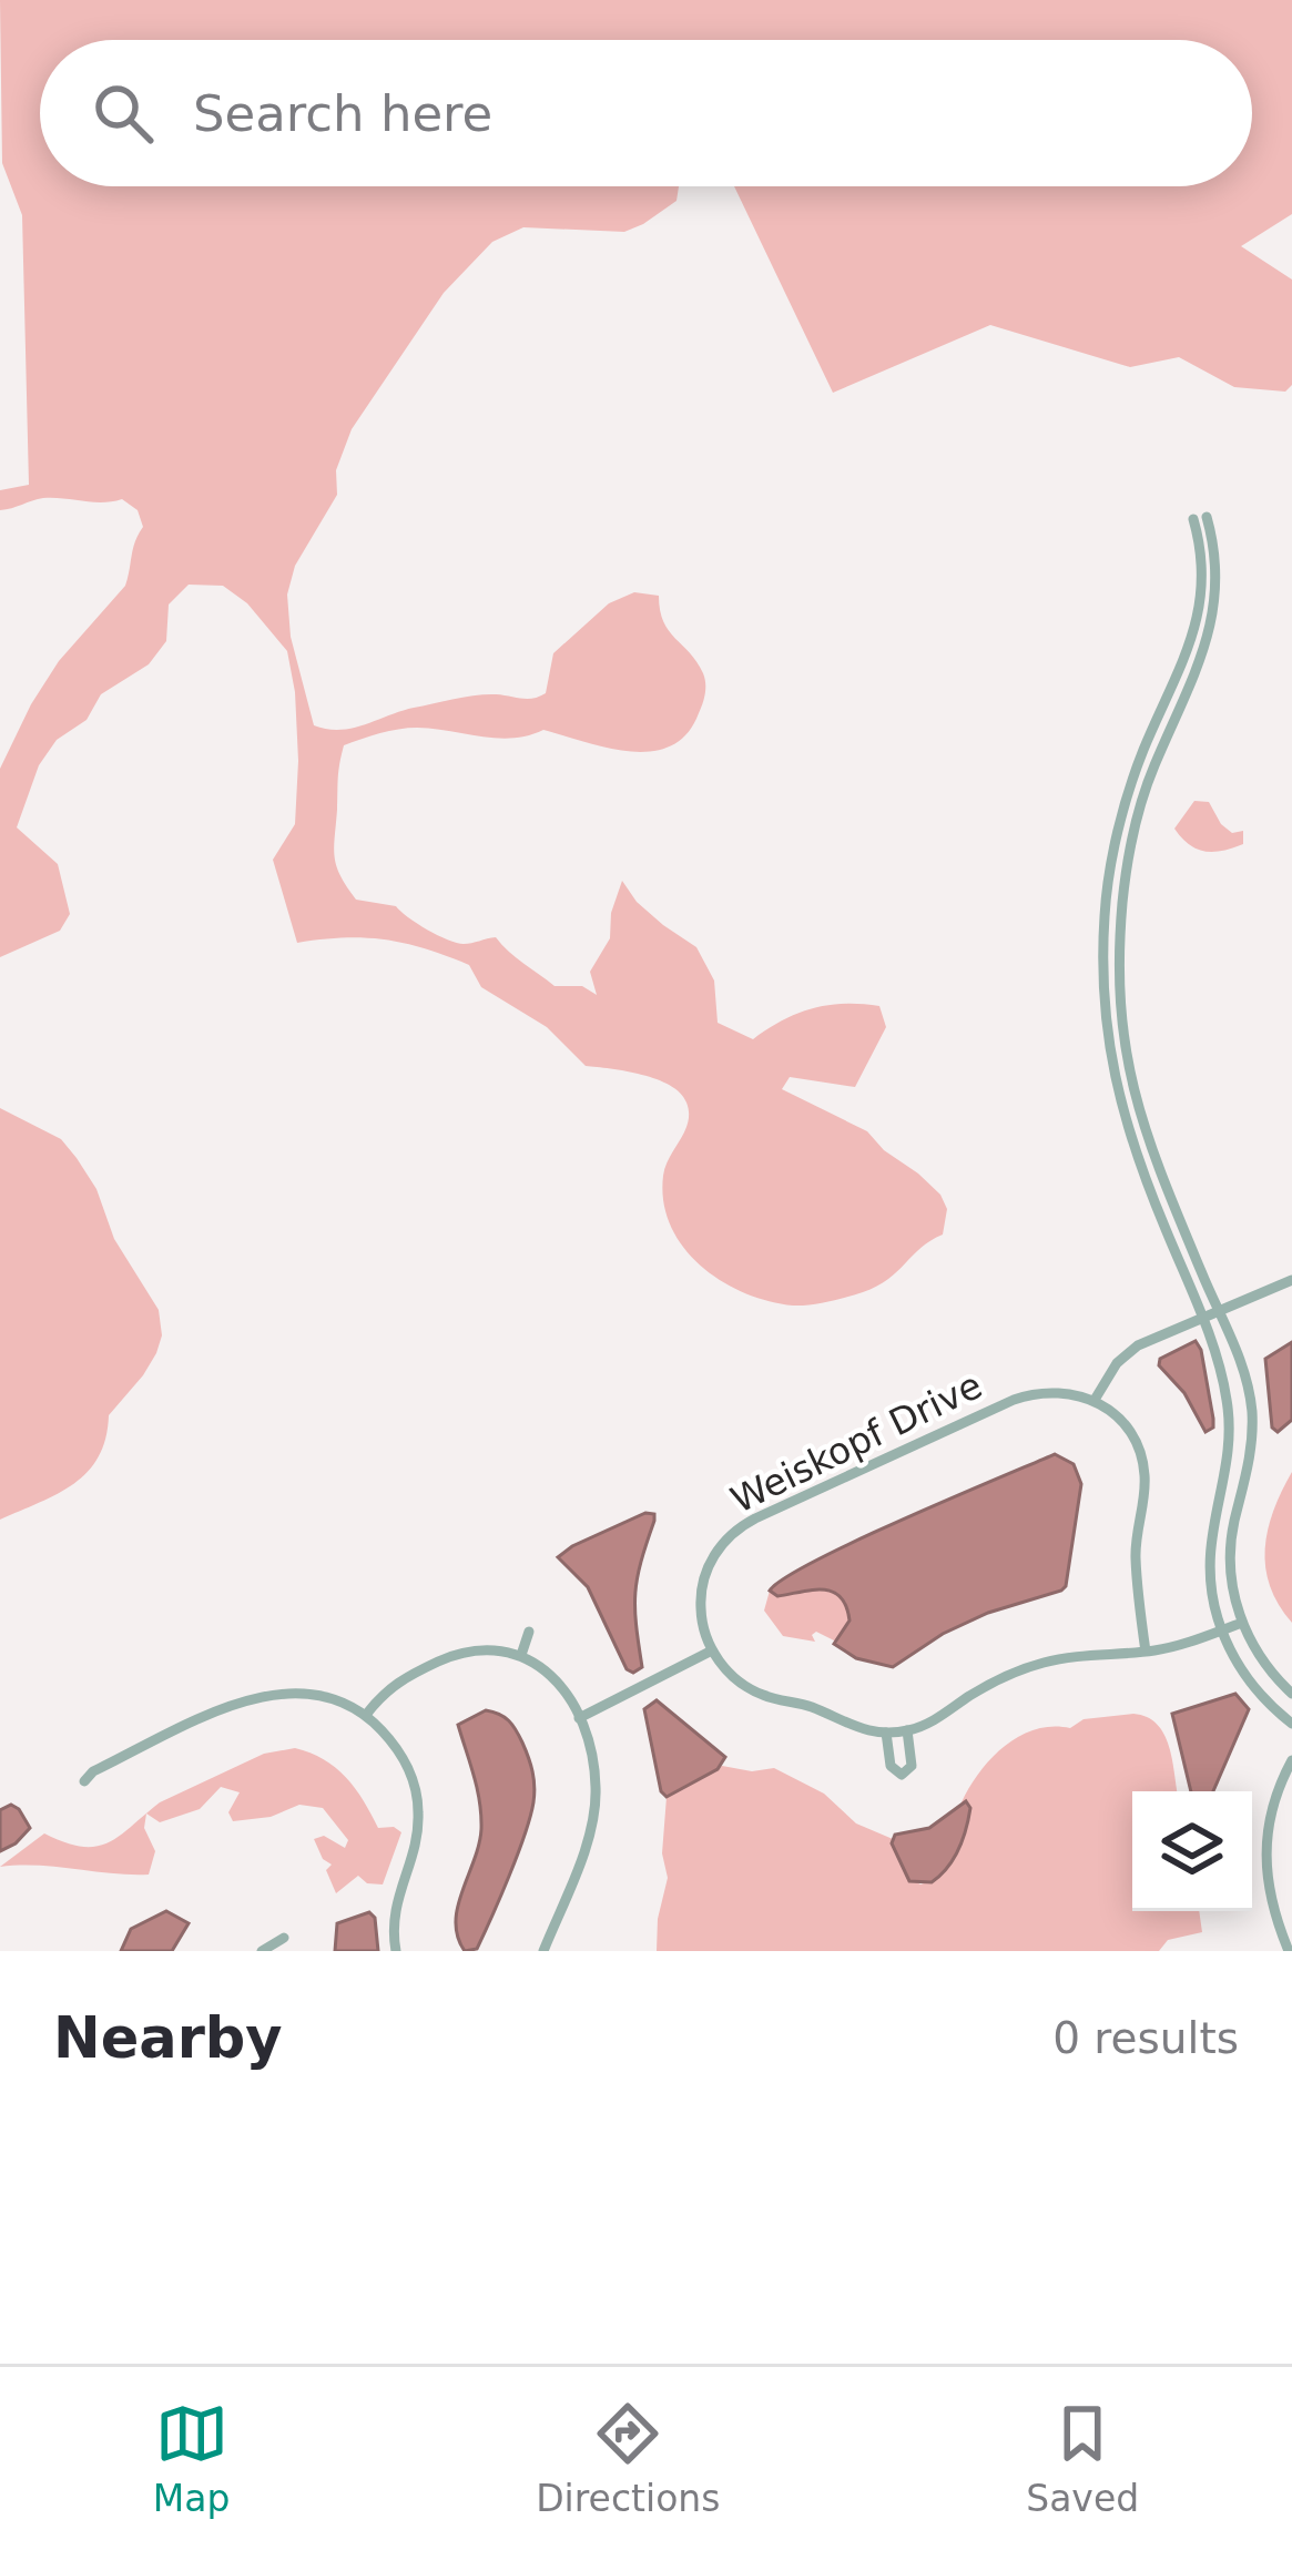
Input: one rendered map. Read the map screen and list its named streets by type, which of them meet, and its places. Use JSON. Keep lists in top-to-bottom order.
{
  "streets": {
    "street": ["Weiskopf Drive"]
  },
  "page": {
    "search": "Search here",
    "heading": ["Nearby", "0 results"],
    "nav": ["Map", "Directions", "Saved"]
  }
}
